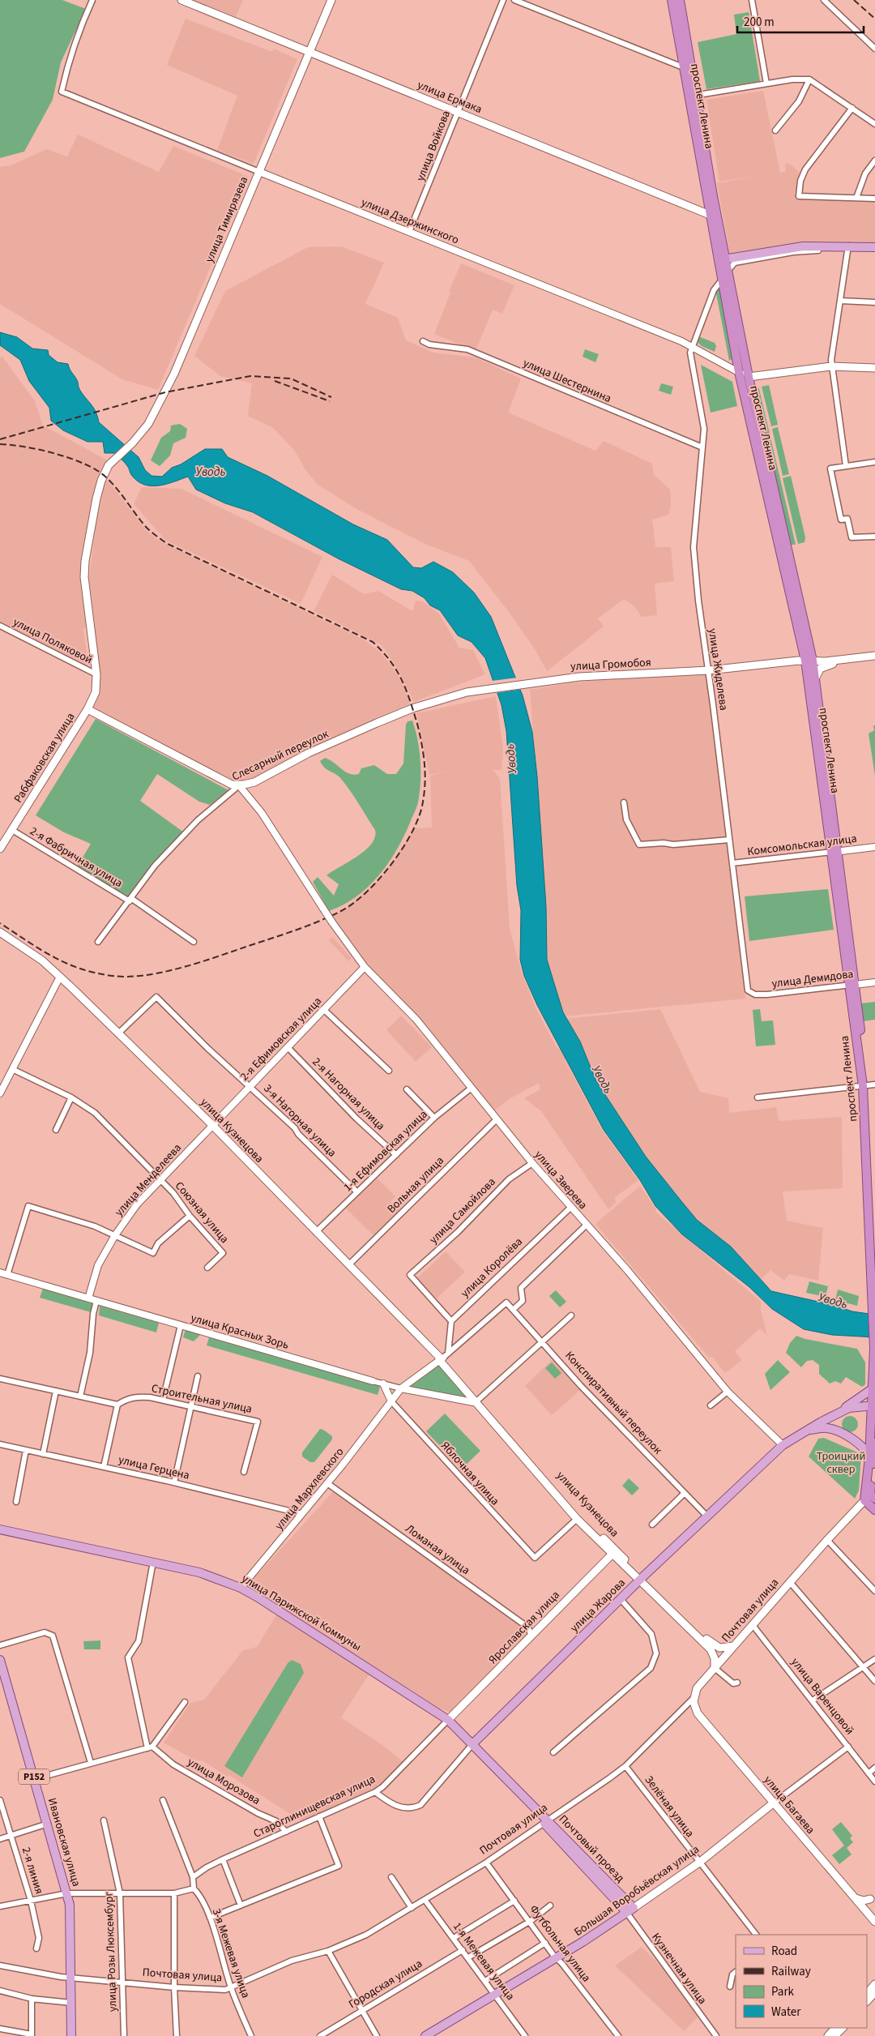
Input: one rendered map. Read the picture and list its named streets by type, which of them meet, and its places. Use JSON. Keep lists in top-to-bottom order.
{
  "streets": {
    "highway": ["проспект Ленина"],
    "main road": [
      "улица Ермака",
      "улица Тимирязева",
      "улица Громобоя",
      "Слесарный переулок",
      "Рабфаковская улица",
      "улица Кузнецова",
      "улица Жарова",
      "Почтовая улица",
      "улица Парижской Коммуны",
      "Ярославская улица",
      "Р152",
      "улица Багаева",
      "Ивановская улица",
      "Почтовый проезд",
      "Большая Воробьёвская улица"
    ],
    "street": [
      "улица Войкова",
      "улица Дзержинского",
      "улица Шестернина",
      "улица Поляковой",
      "улица Жиделева",
      "Комсомольская улица",
      "2-я Фабричная улица",
      "улица Демидова",
      "2-я Ефимовская улица",
      "2-я Нагорная улица",
      "3-я Нагорная улица",
      "1-я Ефимовская улица",
      "улица Менделеева",
      "улица Зверева",
      "Вольная улица",
      "улица Самойлова",
      "Союзная улица",
      "улица Королёва",
      "улица Красных Зорь",
      "Строительная улица",
      "Конспиративный переулок",
      "улица Герцена",
      "Яблочная улица",
      "улица Мархлевского",
      "Ломаная улица",
      "улица Варенцовой",
      "улица Морозова",
      "Староглинищевская улица",
      "Зелёная улица",
      "2-я линия",
      "Футбольная улица",
      "улица Розы Люксембург",
      "3-я Межевая улица",
      "1-я Межевая улица",
      "Кузнечная улица",
      "Городская улица"
    ]
  },
  "crossings": [
    ["улица Ермака", "проспект Ленина"],
    ["улица Ермака", "улица Войкова"],
    ["улица Ермака", "улица Тимирязева"],
    ["проспект Ленина", "улица Дзержинского"],
    ["проспект Ленина", "улица Громобоя"],
    ["проспект Ленина", "Комсомольская улица"],
    ["проспект Ленина", "улица Демидова"],
    ["проспект Ленина", "Почтовая улица"],
    ["улица Войкова", "улица Дзержинского"],
    ["улица Тимирязева", "улица Дзержинского"],
    ["улица Тимирязева", "Рабфаковская улица"],
    ["улица Дзержинского", "улица Жиделева"],
    ["улица Шестернина", "улица Жиделева"],
    ["улица Поляковой", "Рабфаковская улица"],
    ["улица Громобоя", "улица Жиделева"],
    ["улица Громобоя", "Слесарный переулок"],
    ["улица Жиделева", "Комсомольская улица"],
    ["улица Жиделева", "улица Демидова"],
    ["Слесарный переулок", "2-я Фабричная улица"],
    ["Слесарный переулок", "улица Зверева"],
    ["Рабфаковская улица", "2-я Фабричная улица"],
    ["2-я Ефимовская улица", "2-я Нагорная улица"],
    ["2-я Ефимовская улица", "3-я Нагорная улица"],
    ["2-я Ефимовская улица", "улица Кузнецова"],
    ["2-я Ефимовская улица", "улица Менделеева"],
    ["2-я Ефимовская улица", "улица Зверева"],
    ["2-я Нагорная улица", "1-я Ефимовская улица"],
    ["3-я Нагорная улица", "улица Кузнецова"],
    ["3-я Нагорная улица", "1-я Ефимовская улица"],
    ["улица Кузнецова", "1-я Ефимовская улица"],
    ["улица Кузнецова", "улица Менделеева"],
    ["улица Кузнецова", "Вольная улица"],
    ["улица Кузнецова", "улица Красных Зорь"],
    ["улица Кузнецова", "Яблочная улица"],
    ["улица Кузнецова", "улица Мархлевского"],
    ["улица Кузнецова", "улица Жарова"],
    ["улица Кузнецова", "Почтовая улица"],
    ["улица Кузнецова", "Ярославская улица"],
    ["1-я Ефимовская улица", "улица Зверева"],
    ["улица Менделеева", "Союзная улица"],
    ["улица Менделеева", "улица Красных Зорь"],
    ["улица Зверева", "Вольная улица"],
    ["улица Зверева", "улица Самойлова"],
    ["улица Зверева", "улица Королёва"],
    ["улица Зверева", "улица Жарова"],
    ["улица Самойлова", "улица Королёва"],
    ["улица Красных Зорь", "улица Мархлевского"],
    ["Конспиративный переулок", "улица Мархлевского"],
    ["Конспиративный переулок", "улица Жарова"],
    ["улица Герцена", "улица Мархлевского"],
    ["Яблочная улица", "улица Мархлевского"],
    ["улица Мархлевского", "Ломаная улица"],
    ["улица Мархлевского", "улица Парижской Коммуны"],
    ["Ломаная улица", "Ярославская улица"],
    ["улица Жарова", "улица Парижской Коммуны"],
    ["улица Жарова", "Староглинищевская улица"],
    ["улица Жарова", "Почтовый проезд"],
    ["Почтовая улица", "улица Варенцовой"],
    ["Почтовая улица", "улица Багаева"],
    ["Почтовая улица", "Зелёная улица"],
    ["Почтовая улица", "Ивановская улица"],
    ["Почтовая улица", "Почтовый проезд"],
    ["Почтовая улица", "Футбольная улица"],
    ["Почтовая улица", "улица Розы Люксембург"],
    ["Почтовая улица", "3-я Межевая улица"],
    ["Почтовая улица", "1-я Межевая улица"],
    ["улица Парижской Коммуны", "Ярославская улица"],
    ["улица Парижской Коммуны", "Староглинищевская улица"],
    ["улица Парижской Коммуны", "Почтовый проезд"],
    ["Ярославская улица", "Староглинищевская улица"],
    ["улица Варенцовой", "Большая Воробьёвская улица"],
    ["улица Морозова", "Староглинищевская улица"],
    ["улица Багаева", "Большая Воробьёвская улица"],
    ["Староглинищевская улица", "3-я Межевая улица"],
    ["Зелёная улица", "Большая Воробьёвская улица"],
    ["Почтовый проезд", "Большая Воробьёвская улица"],
    ["Почтовый проезд", "Кузнечная улица"],
    ["Большая Воробьёвская улица", "Футбольная улица"],
    ["Большая Воробьёвская улица", "1-я Межевая улица"],
    ["Большая Воробьёвская улица", "Кузнечная улица"],
    ["1-я Межевая улица", "Городская улица"]
  ],
  "water": ["Уводь"],
  "parks": ["Троицкий сквер"],
  "legend": [
    "Road",
    "Railway",
    "Park",
    "Water"
  ],
  "scale_bar": "200 m"
}
